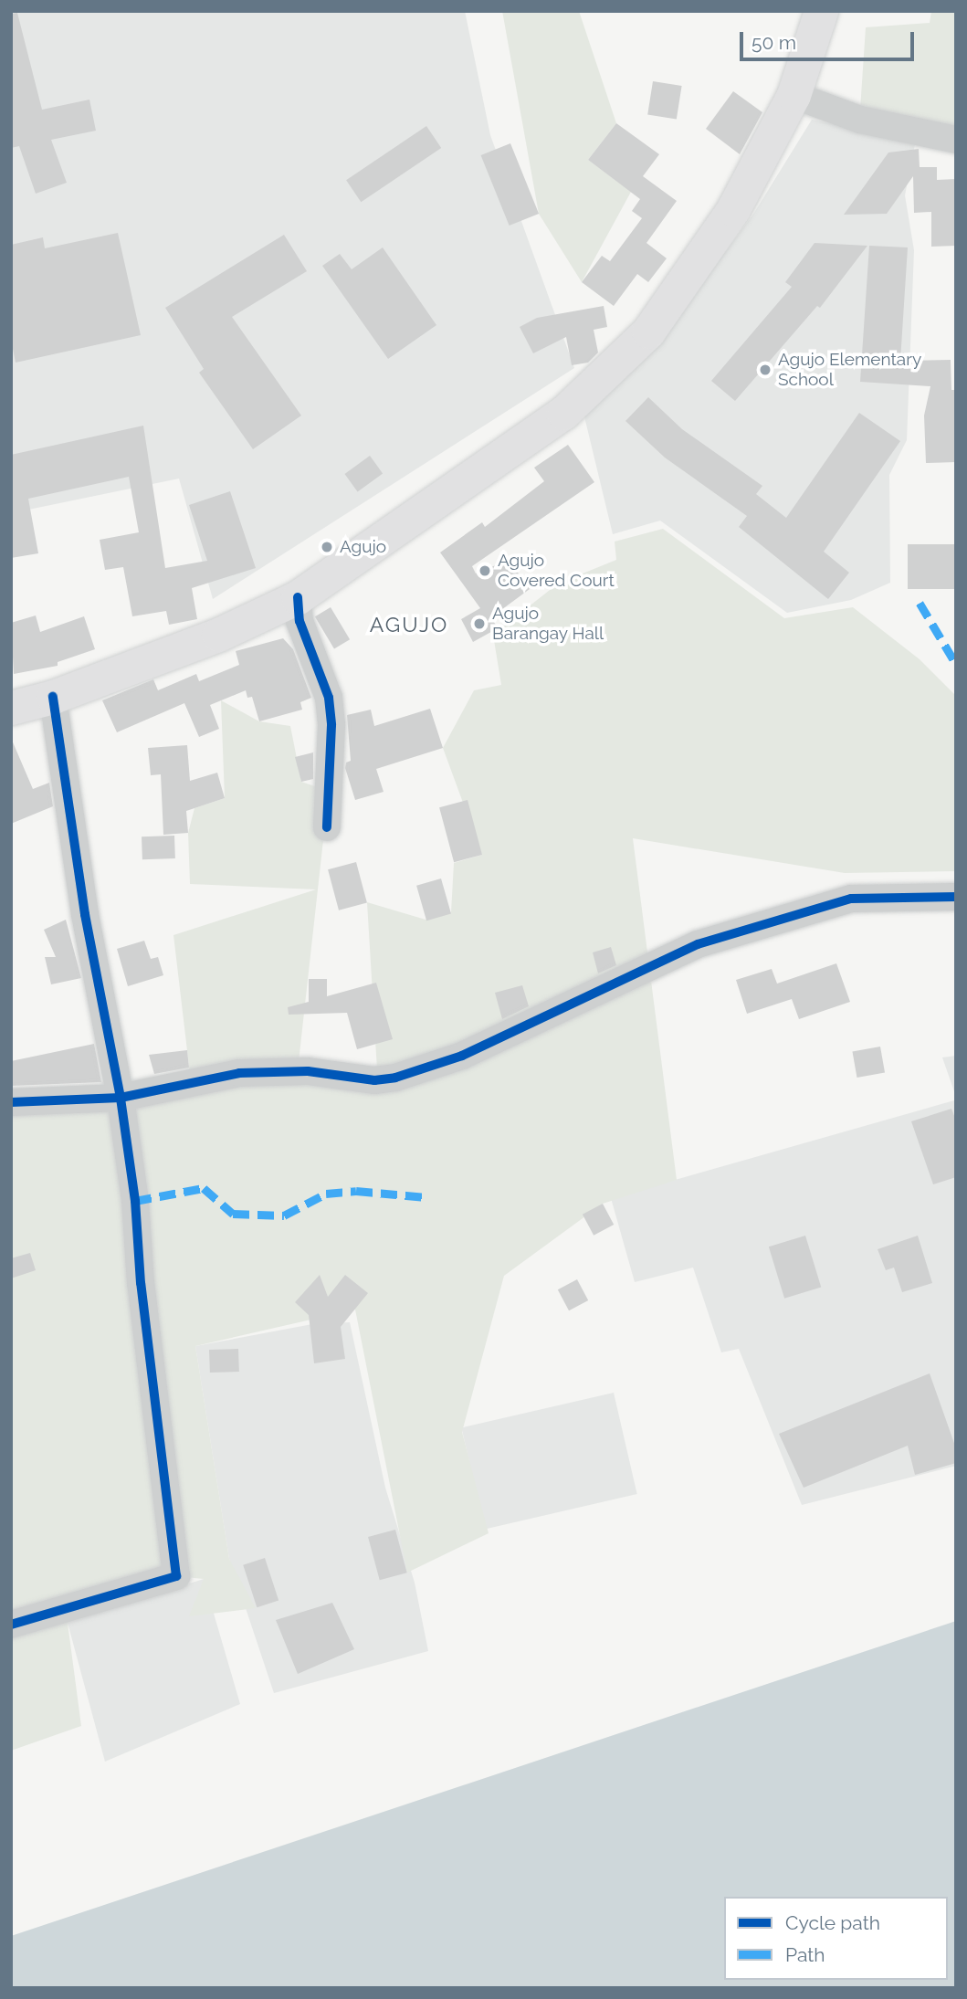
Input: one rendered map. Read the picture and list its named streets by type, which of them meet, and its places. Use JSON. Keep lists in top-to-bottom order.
{
  "districts": ["AGUJO"],
  "places": [
    "Agujo Elementary School",
    "Agujo",
    "Agujo Covered Court",
    "Agujo Barangay Hall"
  ],
  "legend": ["Cycle path", "Path"],
  "scale_bar": "50 m"
}
